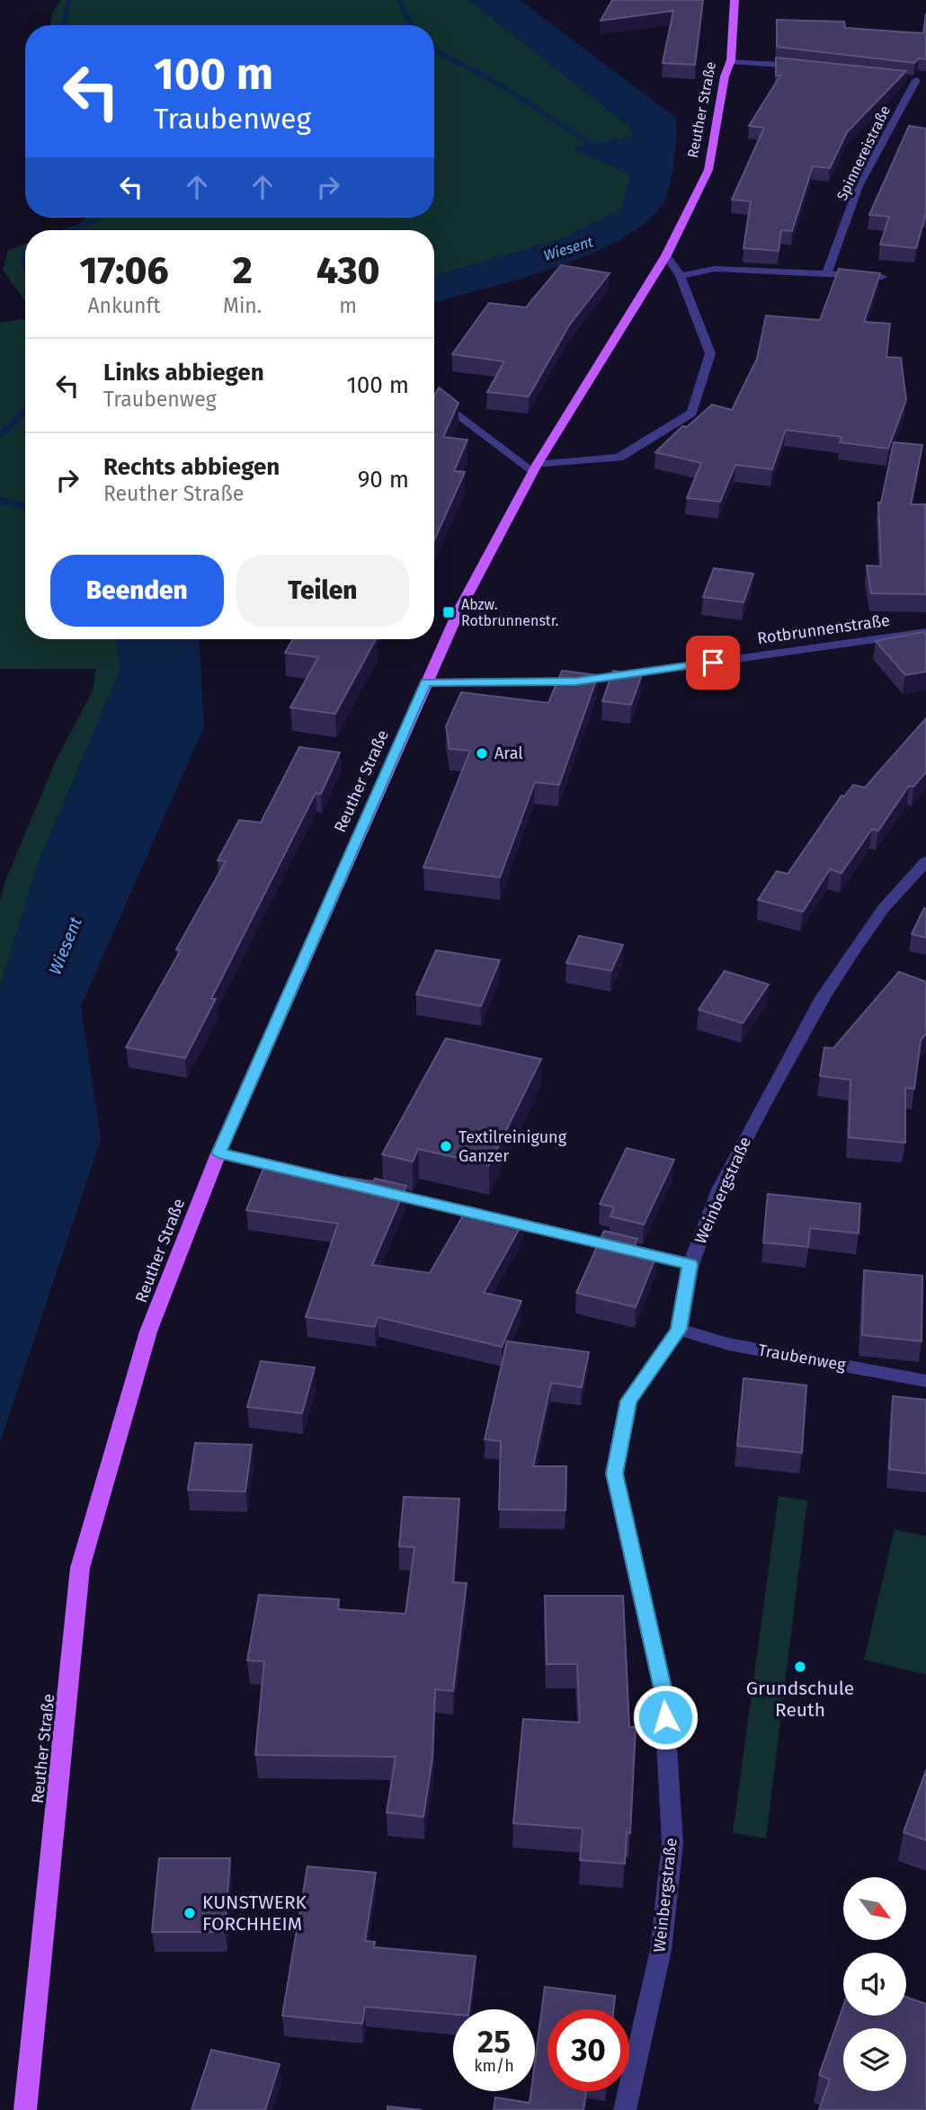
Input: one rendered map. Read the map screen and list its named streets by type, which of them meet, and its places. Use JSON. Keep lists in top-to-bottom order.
{
  "streets": {
    "main road": ["Reuther Straße"],
    "street": [
      "Spinnereistraße",
      "Rotbrunnenstraße",
      "Weinbergstraße",
      "Traubenweg"
    ]
  },
  "crossings": [
    ["Reuther Straße", "Rotbrunnenstraße"],
    ["Weinbergstraße", "Traubenweg"]
  ],
  "water": ["Wiesent"],
  "places": {
    "transit": ["Abzw. Rotbrunnenstr."],
    "other": [
      "Aral",
      "Textilreinigung Ganzer",
      "Grundschule Reuth",
      "KUNSTWERK FORCHHEIM"
    ]
  },
  "north": "bottom right",
  "page": {
    "turn": ["100 m", "Traubenweg"],
    "eta": [
      "17:06",
      "Ankunft",
      "2",
      "Min.",
      "430",
      "m"
    ],
    "list": [
      {
        "name": "Links abbiegen",
        "note": "Traubenweg",
        "value": "100 m"
      },
      {
        "name": "Rechts abbiegen",
        "note": "Reuther Straße",
        "value": "90 m"
      }
    ],
    "buttons": ["Beenden", "Teilen"],
    "speed": "25 km/h",
    "limit": "30"
  }
}
